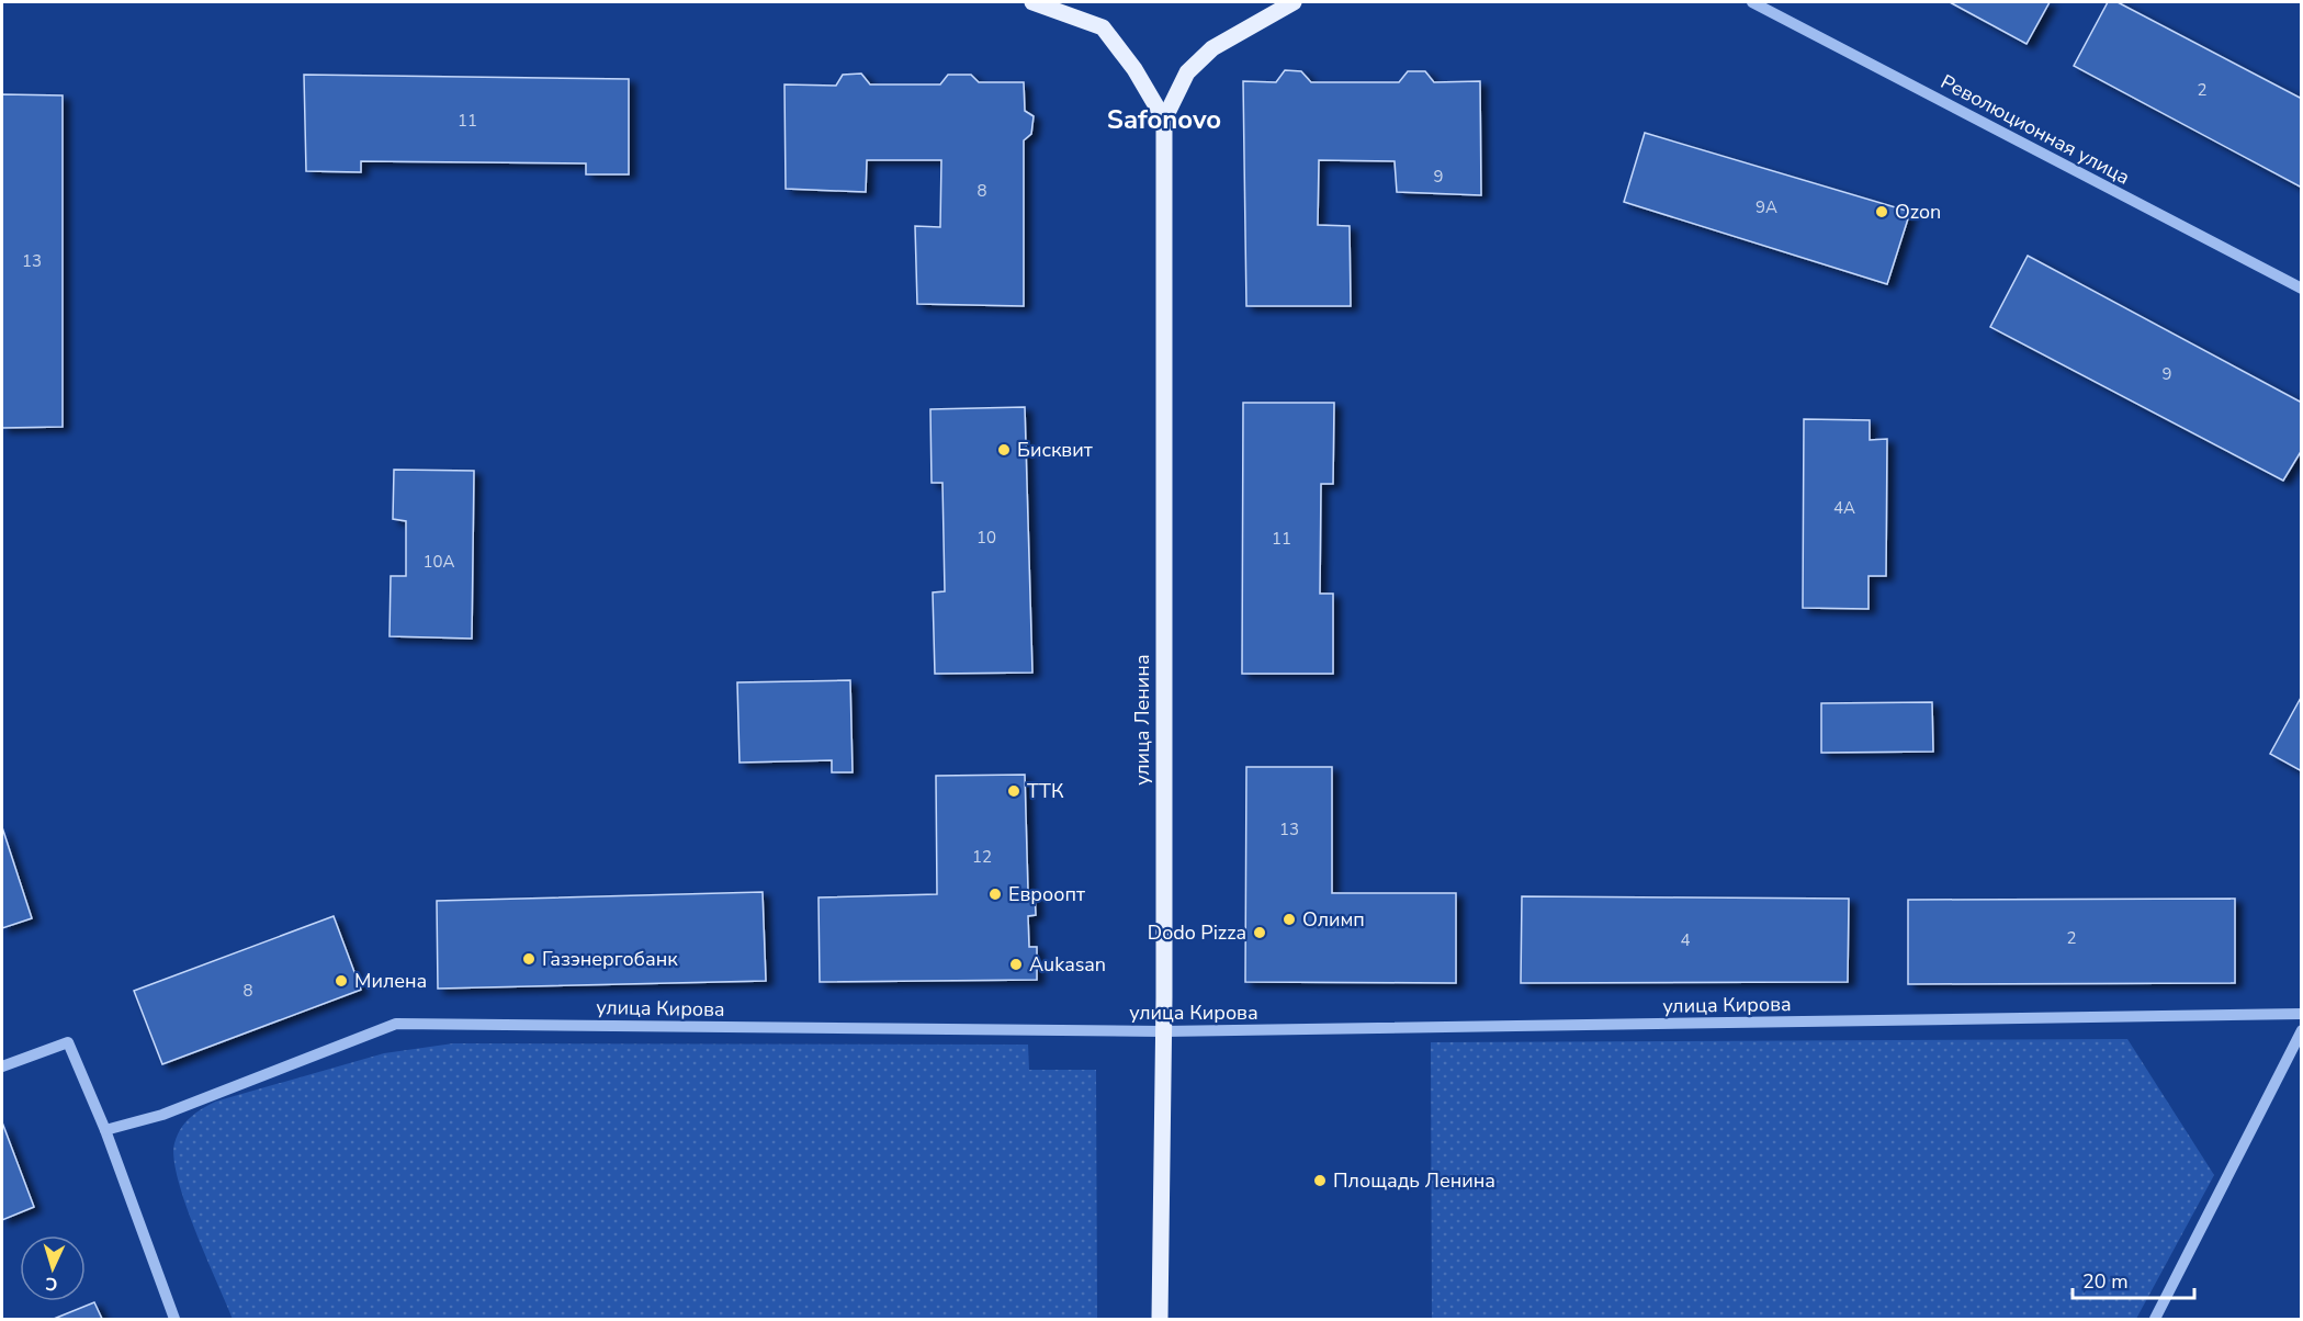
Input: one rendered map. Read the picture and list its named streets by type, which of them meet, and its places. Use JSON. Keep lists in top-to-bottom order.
{
  "streets": {
    "main road": ["улица Ленина"],
    "street": ["Революционная улица", "улица Кирова"]
  },
  "crossings": [
    ["улица Ленина", "улица Кирова"]
  ],
  "districts": ["Safonovo"],
  "places": [
    "Ozon",
    "Бисквит",
    "ТТК",
    "Евроопт",
    "Олимп",
    "Dodo Pizza",
    "Газэнергобанк",
    "Aukasan",
    "Милена",
    "Площадь Ленина"
  ],
  "house_numbers": [
    "2",
    "11",
    "9",
    "8",
    "9А",
    "13",
    "9",
    "4А",
    "10",
    "11",
    "10А",
    "13",
    "12",
    "2",
    "4",
    "8"
  ],
  "scale_bar": "20 m",
  "north": "bottom"
}
